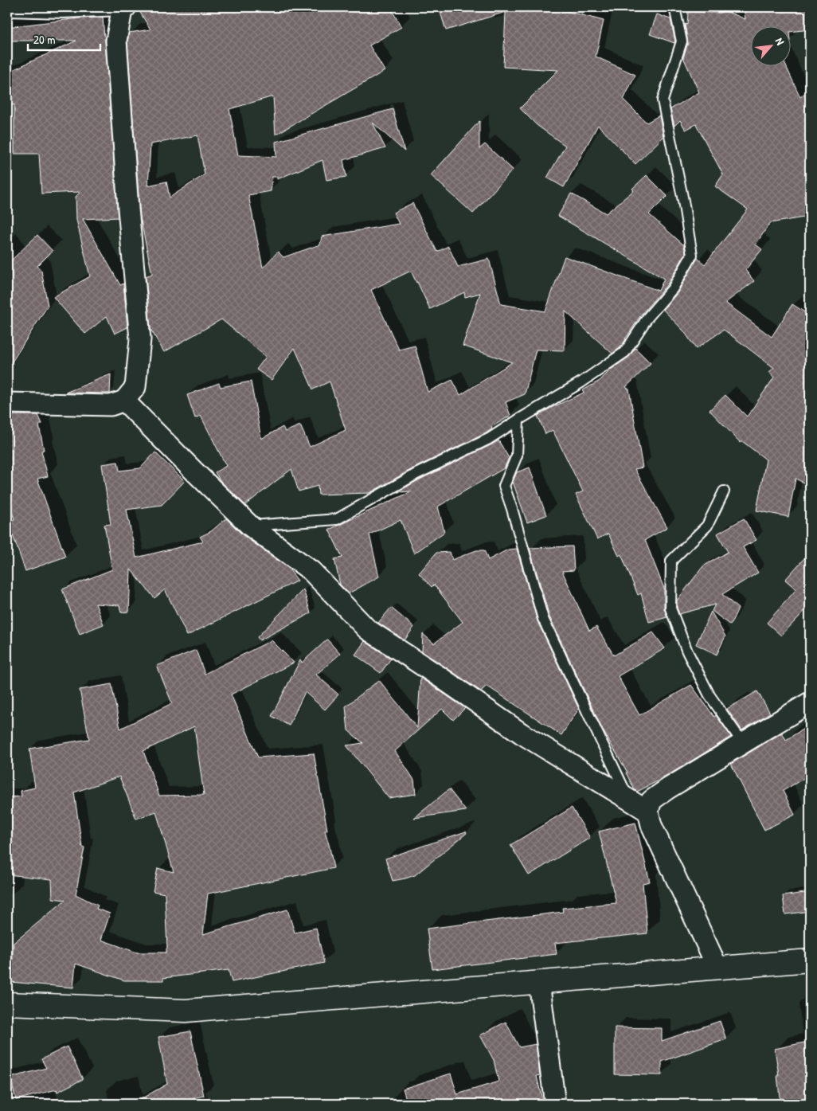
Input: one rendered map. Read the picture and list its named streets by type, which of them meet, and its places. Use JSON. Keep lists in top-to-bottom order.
{
  "scale_bar": "20 m",
  "north": "top right"
}
